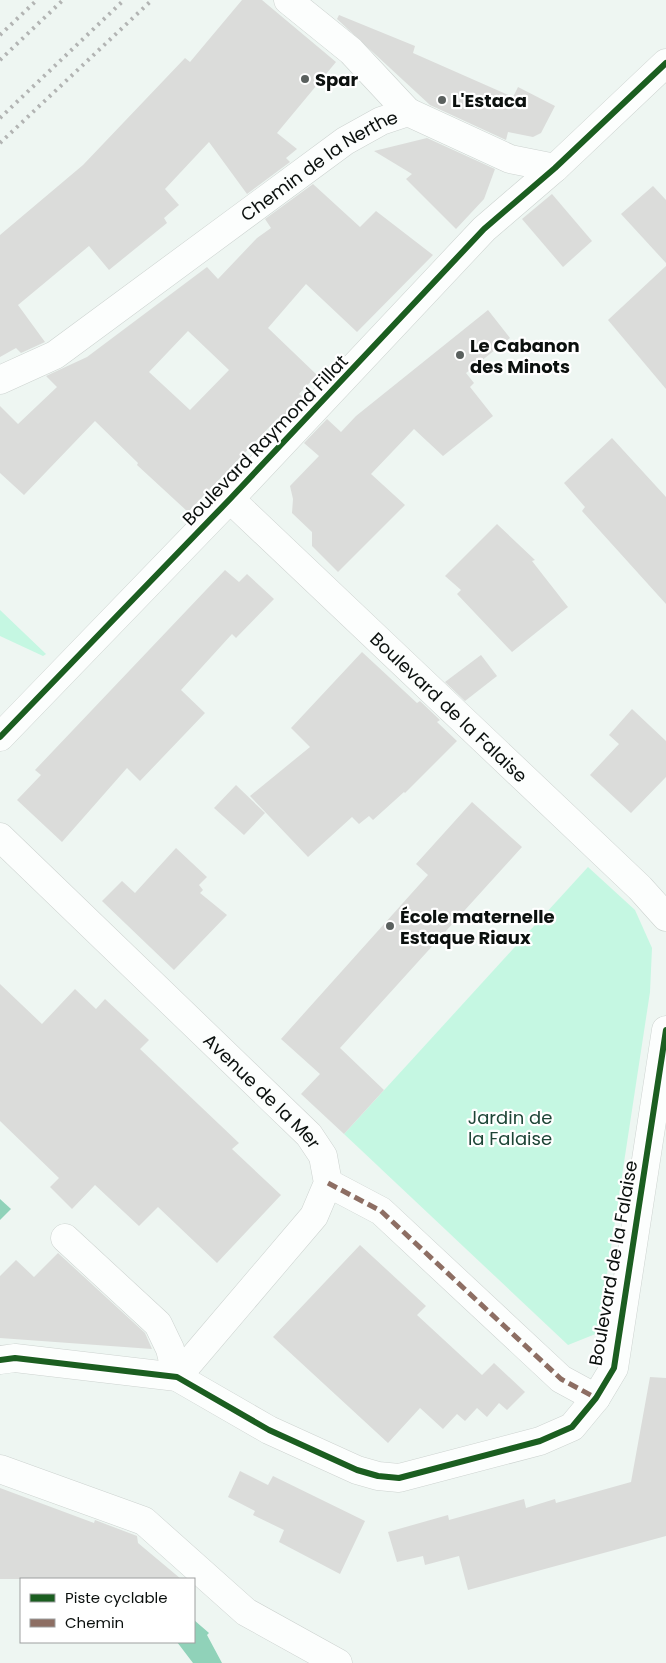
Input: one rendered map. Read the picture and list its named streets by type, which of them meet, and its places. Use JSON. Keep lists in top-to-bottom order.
{
  "streets": {
    "street": [
      "Chemin de la Nerthe",
      "Boulevard Raymond Fillat",
      "Boulevard de la Falaise",
      "Avenue de la Mer"
    ]
  },
  "crossings": [
    ["Chemin de la Nerthe", "Boulevard Raymond Fillat"],
    ["Boulevard Raymond Fillat", "Boulevard de la Falaise"]
  ],
  "parks": ["Jardin de la Falaise"],
  "places": [
    "Spar",
    "L'Estaca",
    "Le Cabanon des Minots",
    "École maternelle Estaque Riaux"
  ],
  "legend": ["Piste cyclable", "Chemin"]
}
